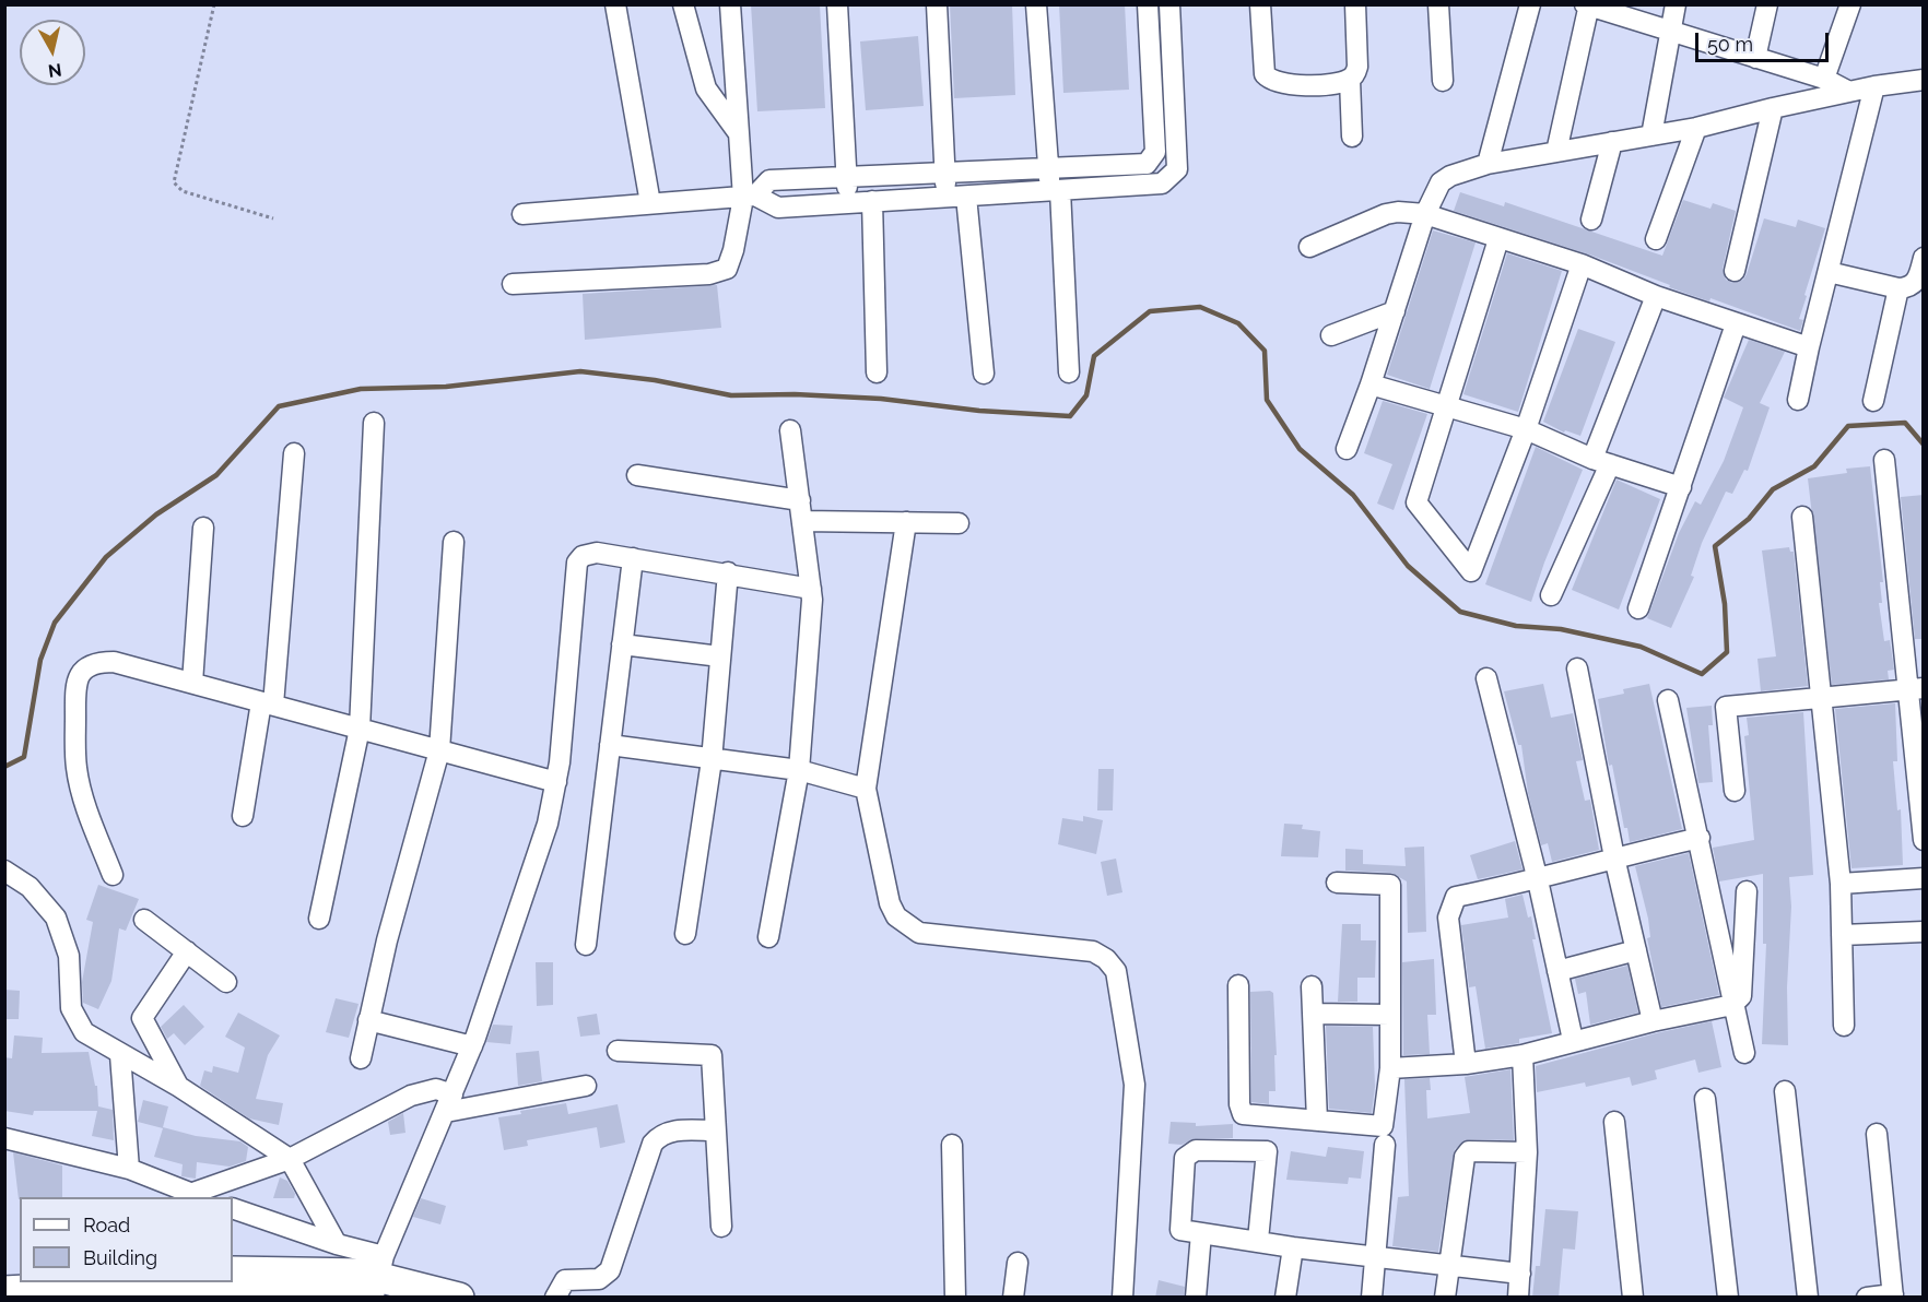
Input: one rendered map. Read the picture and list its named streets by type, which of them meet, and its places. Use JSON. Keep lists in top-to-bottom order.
{
  "legend": ["Road", "Building"],
  "scale_bar": "50 m",
  "north": "bottom"
}
